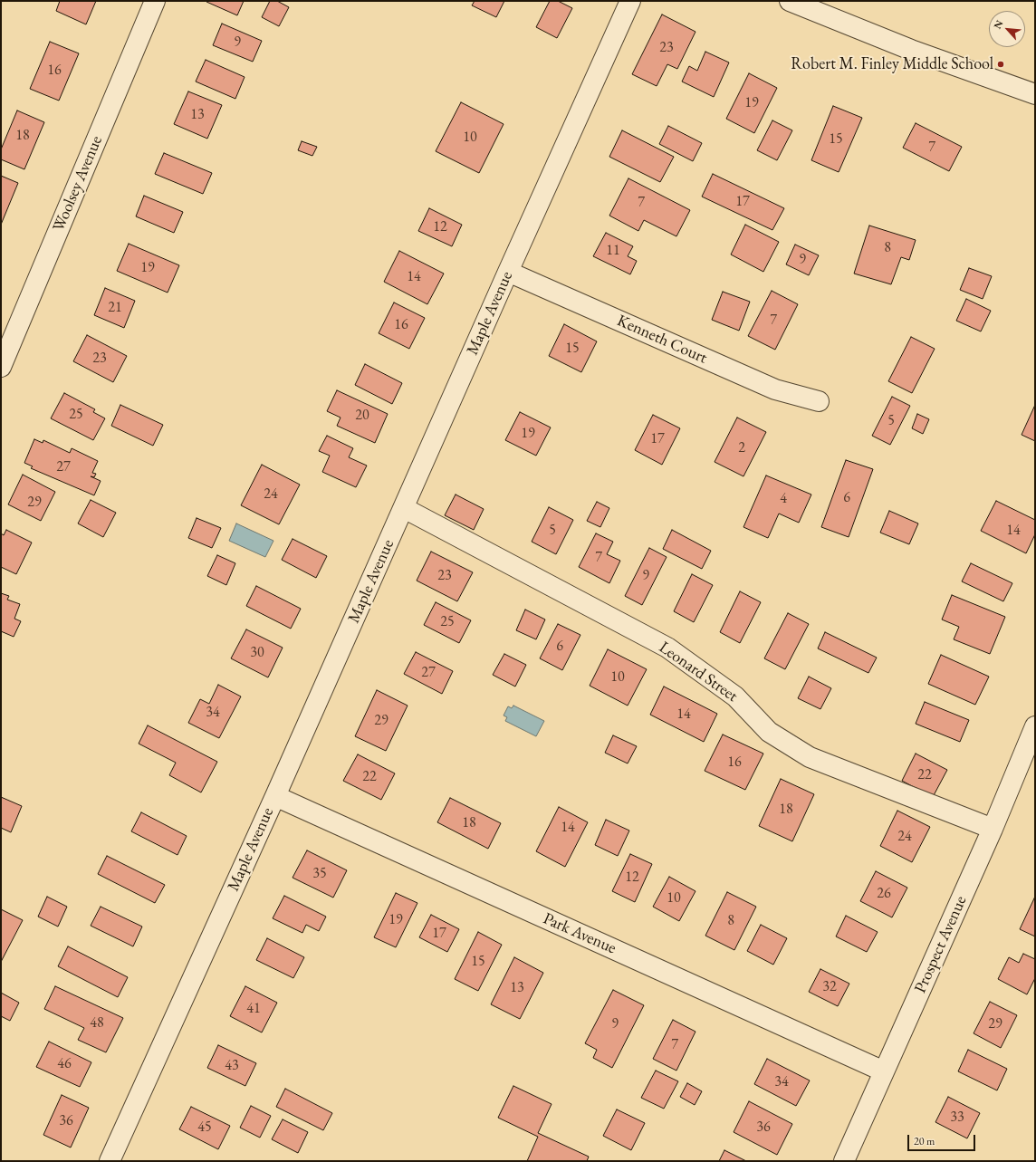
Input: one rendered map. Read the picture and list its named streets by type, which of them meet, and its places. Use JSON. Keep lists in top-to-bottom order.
{
  "streets": {
    "street": [
      "Woolsey Avenue",
      "Maple Avenue",
      "Kenneth Court",
      "Leonard Street",
      "Park Avenue",
      "Prospect Avenue"
    ]
  },
  "crossings": [
    ["Maple Avenue", "Kenneth Court"],
    ["Maple Avenue", "Leonard Street"],
    ["Maple Avenue", "Park Avenue"],
    ["Leonard Street", "Prospect Avenue"],
    ["Park Avenue", "Prospect Avenue"]
  ],
  "places": ["Robert M. Finley Middle School"],
  "house_numbers": [
    "9",
    "23",
    "16",
    "19",
    "13",
    "18",
    "10",
    "15",
    "7",
    "17",
    "7",
    "12",
    "8",
    "11",
    "9",
    "19",
    "14",
    "21",
    "7",
    "16",
    "15",
    "23",
    "25",
    "20",
    "5",
    "19",
    "17",
    "2",
    "27",
    "24",
    "6",
    "4",
    "29",
    "5",
    "14",
    "7",
    "23",
    "9",
    "25",
    "6",
    "30",
    "27",
    "10",
    "34",
    "14",
    "29",
    "16",
    "22",
    "22",
    "18",
    "18",
    "14",
    "24",
    "35",
    "12",
    "26",
    "10",
    "19",
    "8",
    "17",
    "15",
    "32",
    "13",
    "41",
    "48",
    "9",
    "29",
    "7",
    "46",
    "43",
    "34",
    "33",
    "36",
    "45",
    "36"
  ],
  "scale_bar": "20 m",
  "north": "top left"
}
